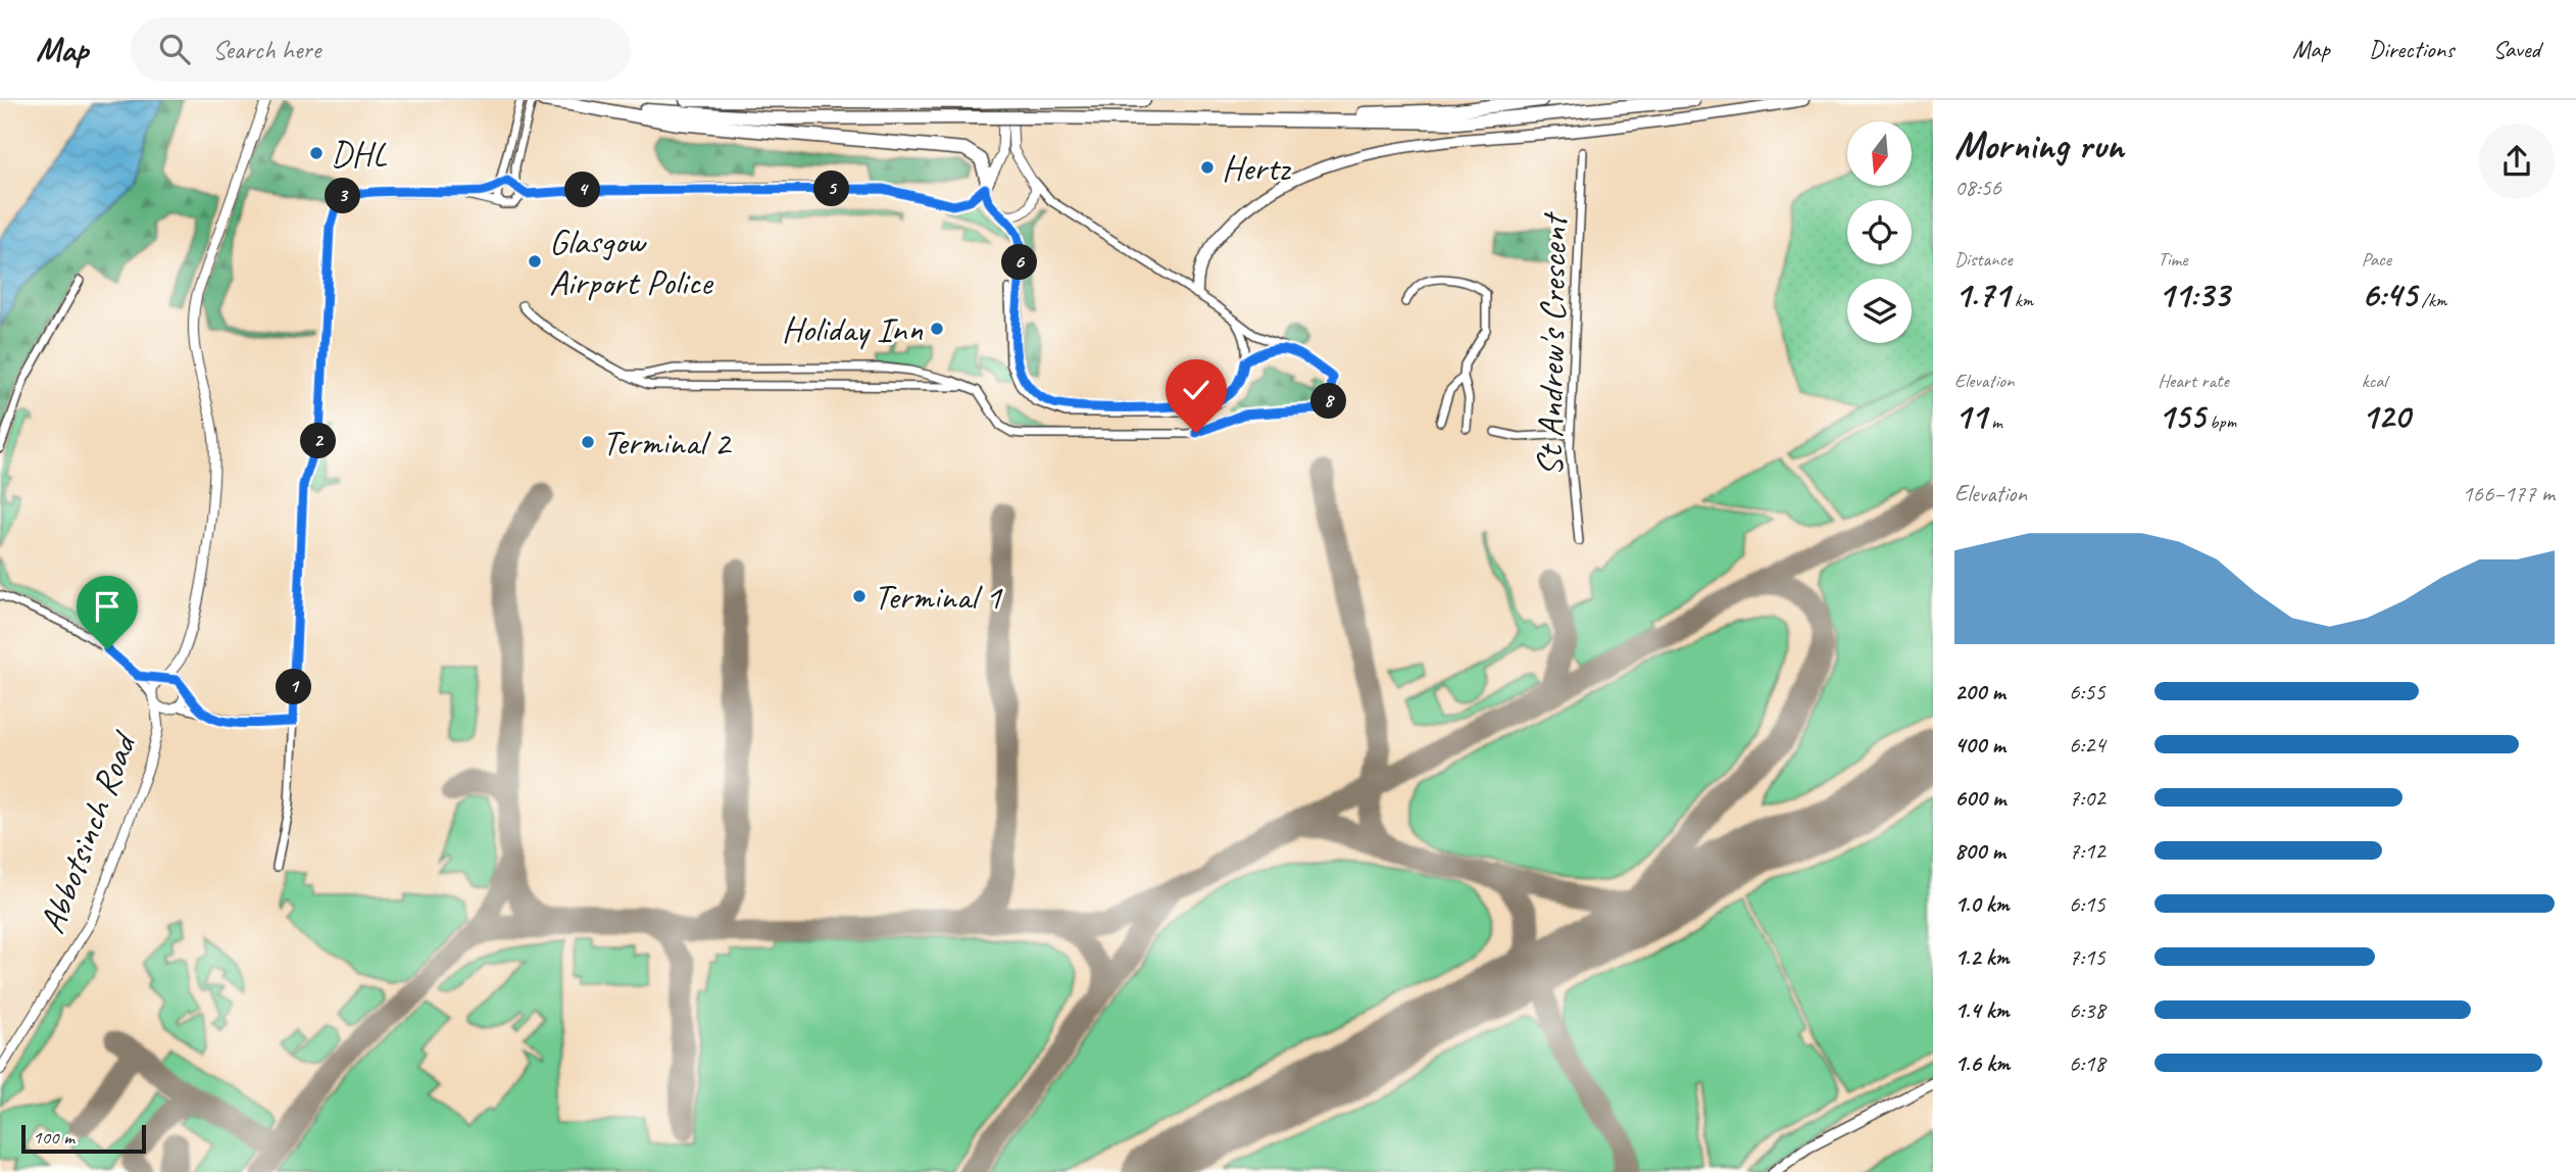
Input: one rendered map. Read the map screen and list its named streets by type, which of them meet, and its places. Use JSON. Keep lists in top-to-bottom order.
{
  "streets": {
    "street": ["St Andrew's Crescent", "Abbotsinch Road"]
  },
  "places": [
    "DHL",
    "Hertz",
    "Glasgow Airport Police",
    "Holiday Inn",
    "Terminal 2",
    "Terminal 1"
  ],
  "scale_bar": "100 m",
  "north": "bottom",
  "page": {
    "header": "Map",
    "search": "Search here",
    "nav": ["Map", "Directions", "Saved"],
    "heading": ["Morning run", "08:56"],
    "pins": [
      "5",
      "4",
      "3",
      "6",
      "8",
      "2",
      "1"
    ],
    "stats": [
      ["Distance", "1.71 km"],
      ["Time", "11:33"],
      ["Pace", "6:45 /km"],
      ["Elevation", "11 m"],
      ["Heart rate", "155 bpm"],
      ["kcal", "120"]
    ],
    "chart": ["Elevation", "166–177 m"],
    "list": [
      {
        "name": "200 m",
        "note": "6:55"
      },
      {
        "name": "400 m",
        "note": "6:24"
      },
      {
        "name": "600 m",
        "note": "7:02"
      },
      {
        "name": "800 m",
        "note": "7:12"
      },
      {
        "name": "1.0 km",
        "note": "6:15"
      },
      {
        "name": "1.2 km",
        "note": "7:15"
      },
      {
        "name": "1.4 km",
        "note": "6:38"
      },
      {
        "name": "1.6 km",
        "note": "6:18"
      }
    ],
    "scale": "100 m"
  }
}
